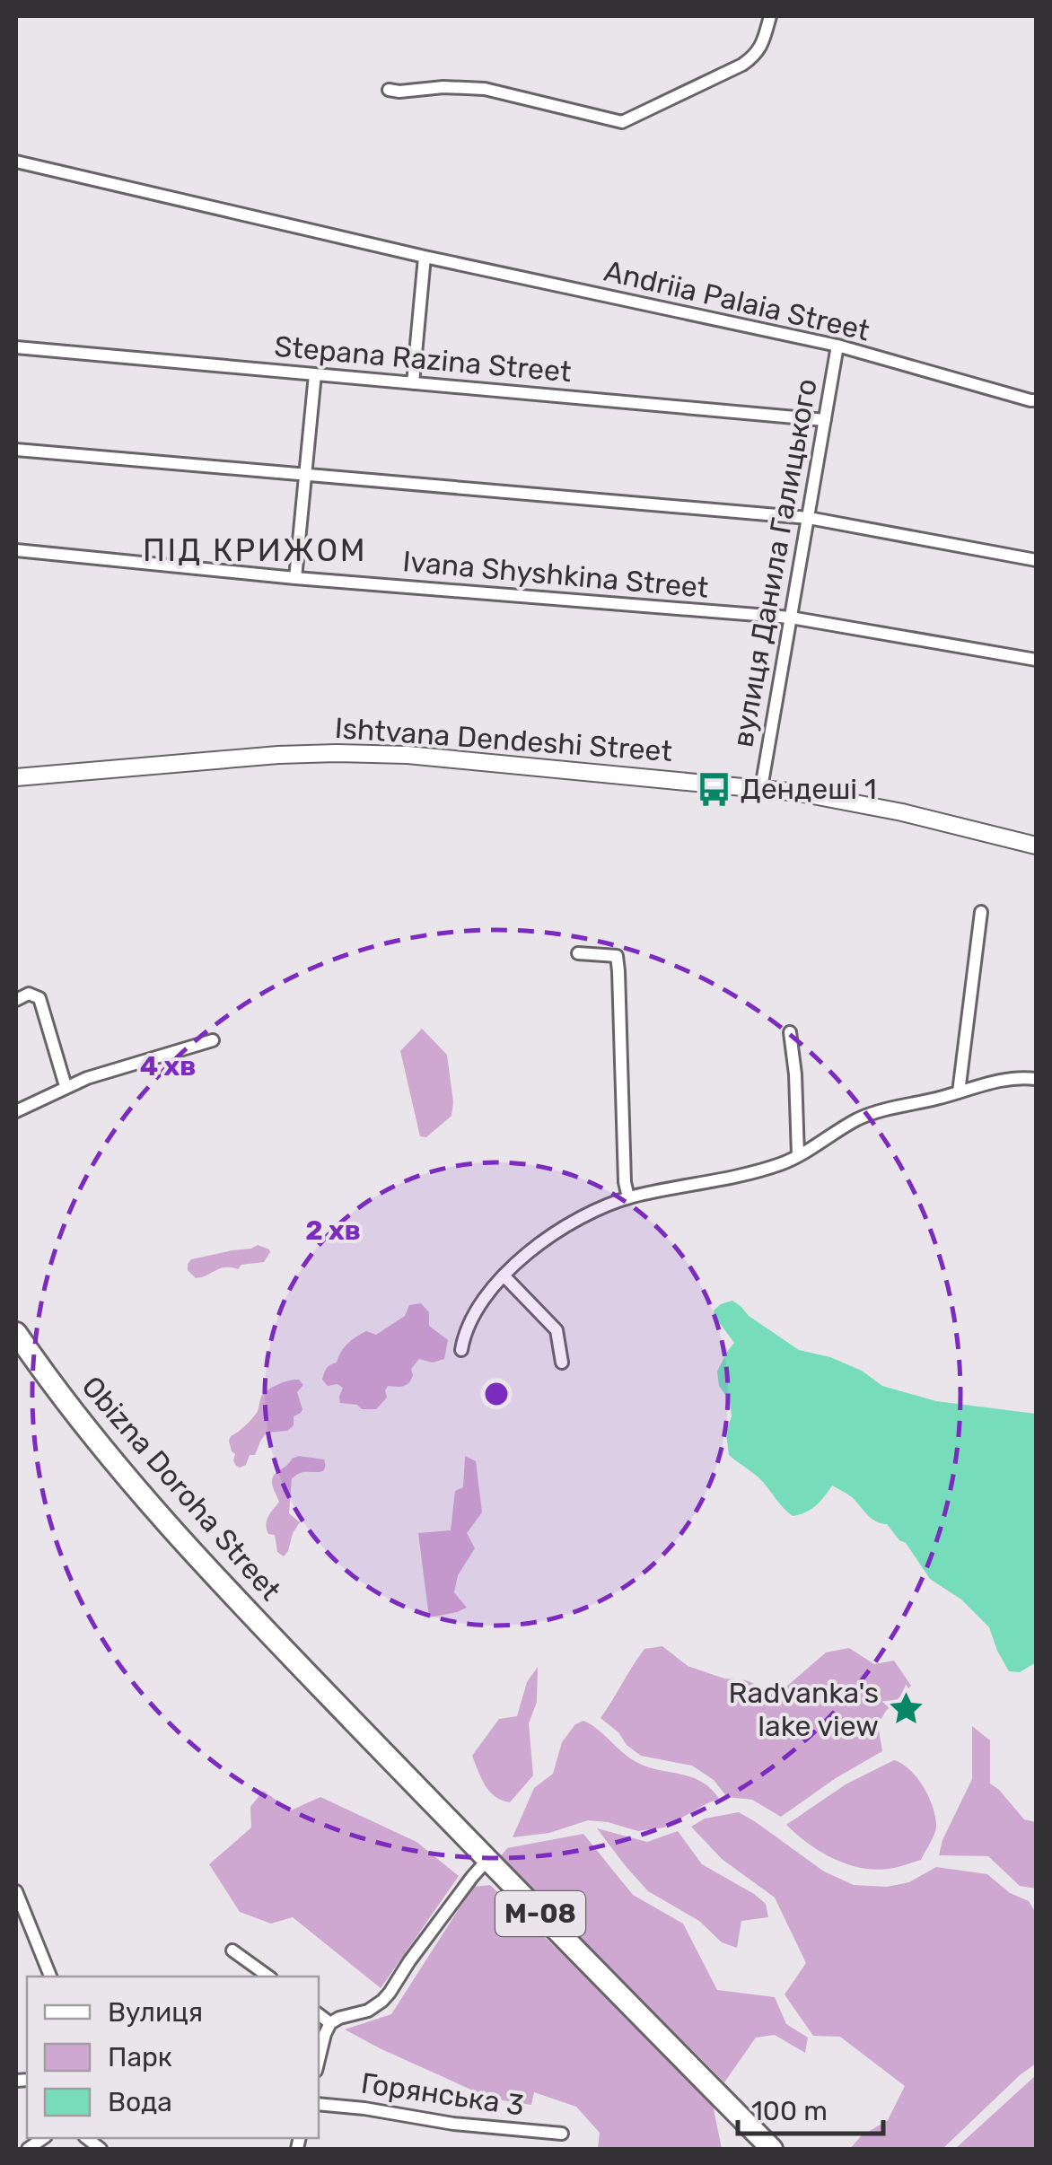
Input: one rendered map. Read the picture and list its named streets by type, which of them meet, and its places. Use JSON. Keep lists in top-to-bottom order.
{
  "streets": {
    "highway": ["Obizna Doroha Street", "М-08"],
    "street": [
      "Andriia Palaia Street",
      "Stepana Razina Street",
      "вулиця Данила Галицького",
      "Ivana Shyshkina Street",
      "Ishtvana Dendeshi Street",
      "Горянська 3"
    ]
  },
  "crossings": [
    ["Andriia Palaia Street", "вулиця Данила Галицького"],
    ["Stepana Razina Street", "вулиця Данила Галицького"],
    ["вулиця Данила Галицького", "Ivana Shyshkina Street"],
    ["вулиця Данила Галицького", "Ishtvana Dendeshi Street"],
    ["Obizna Doroha Street", "М-08"]
  ],
  "districts": ["ПІД КРИЖОМ"],
  "places": {
    "bus stop": ["Дендеші 1"],
    "place": ["Radvanka's lake view"]
  },
  "legend": ["Вулиця", "Парк", "Вода"],
  "scale_bar": "100 m",
  "rings": ["4 хв", "2 хв"]
}
